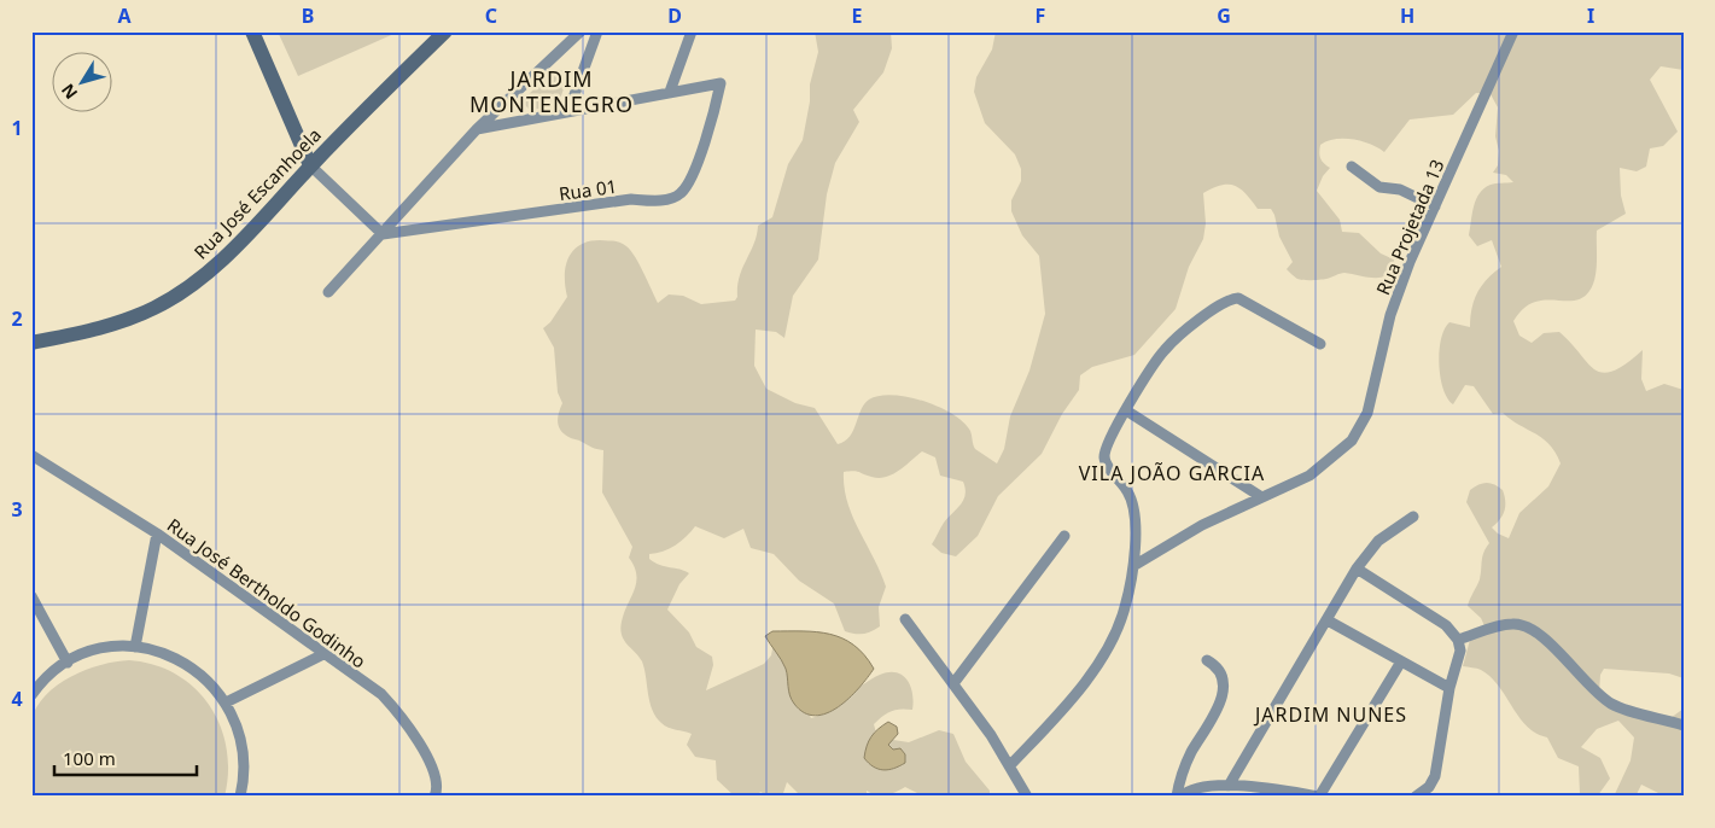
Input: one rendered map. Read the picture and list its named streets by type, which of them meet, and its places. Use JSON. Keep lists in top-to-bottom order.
{
  "streets": {
    "street": [
      "Rua 01",
      "Rua José Escanhoela",
      "Rua Projetada 13",
      "Rua José Bertholdo Godinho"
    ]
  },
  "districts": ["JARDIM MONTENEGRO", "VILA JOÃO GARCIA", "JARDIM NUNES"],
  "scale_bar": "100 m",
  "north": "bottom left",
  "grid": {
    "columns": [
      "A",
      "B",
      "C",
      "D",
      "E",
      "F",
      "G",
      "H",
      "I"
    ],
    "rows": [
      "1",
      "2",
      "3",
      "4"
    ]
  }
}
